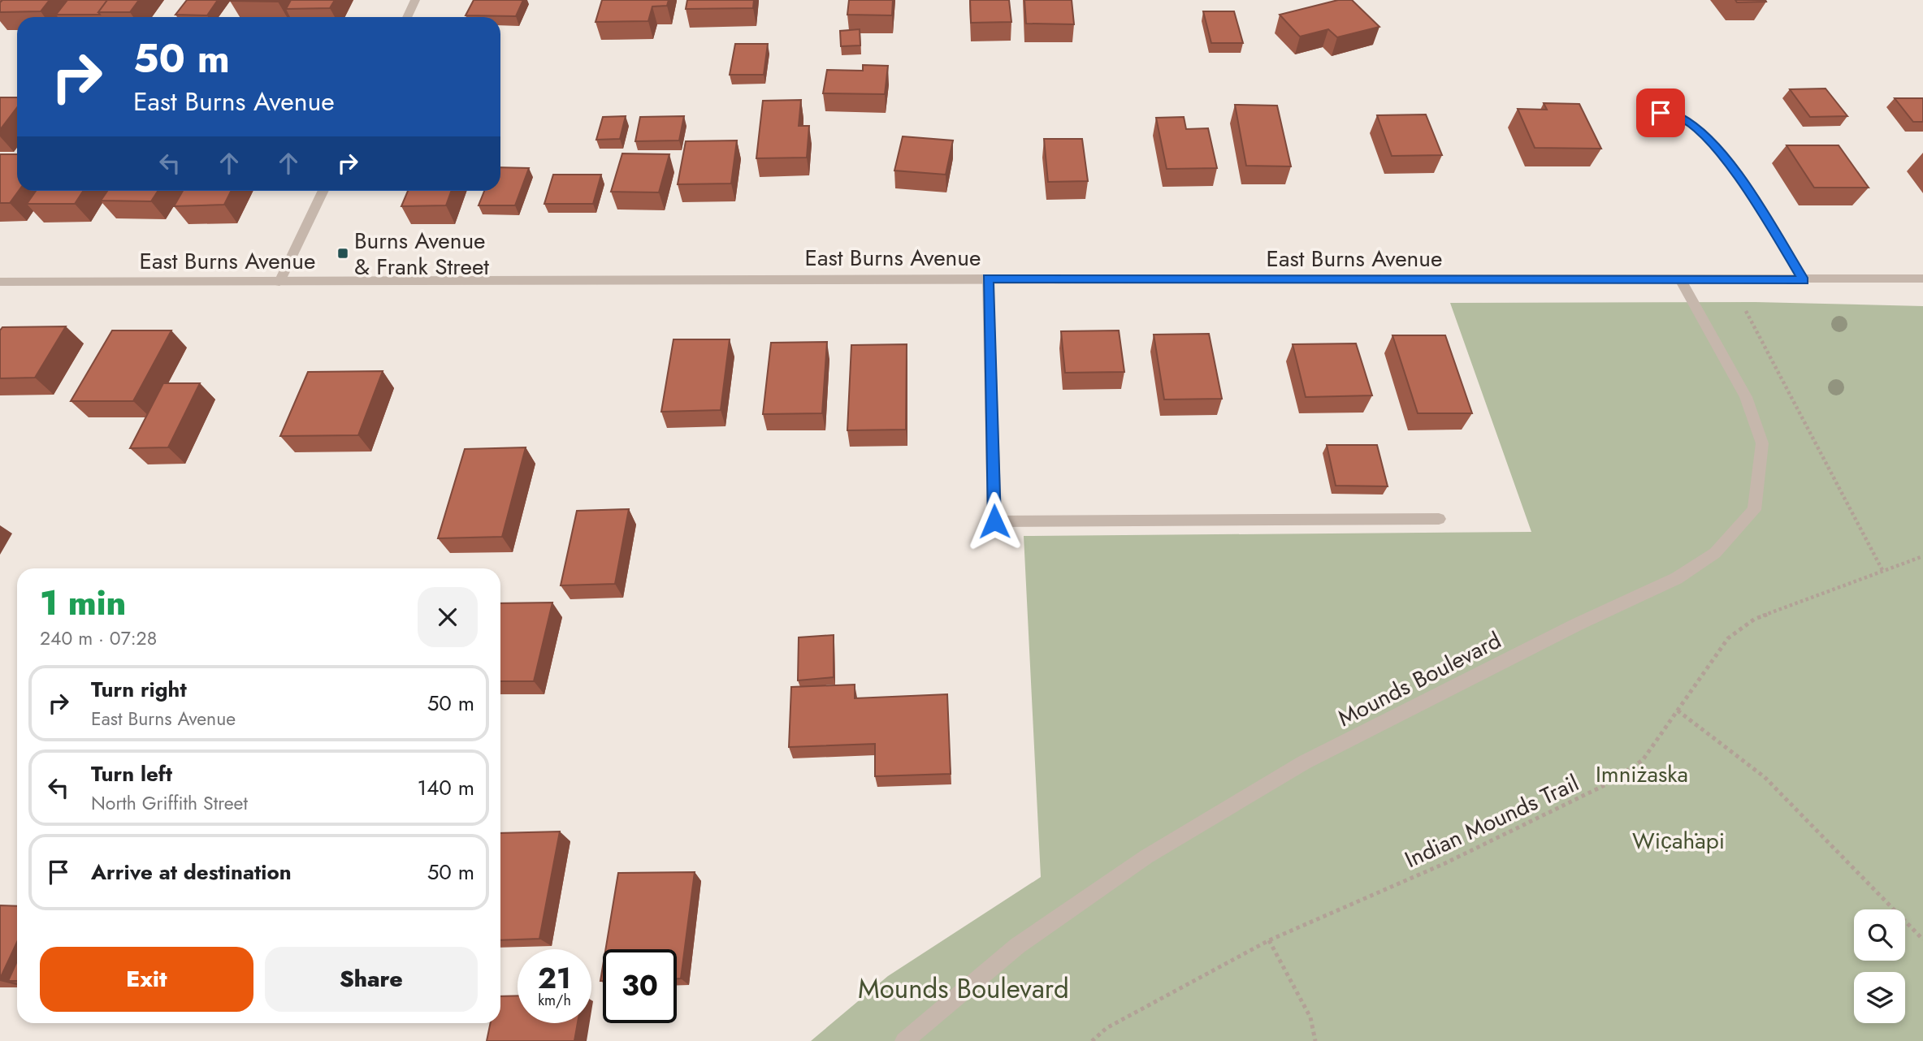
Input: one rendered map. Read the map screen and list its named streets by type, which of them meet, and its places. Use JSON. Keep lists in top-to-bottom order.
{
  "streets": {
    "street": ["East Burns Avenue", "Mounds Boulevard"],
    "path": ["Indian Mounds Trail"]
  },
  "crossings": [
    ["East Burns Avenue", "Mounds Boulevard"]
  ],
  "parks": ["Imniżaska", "Wic̣aḣapi", "Mounds Boulevard"],
  "places": {
    "transit": ["Burns Avenue & Frank Street"]
  },
  "page": {
    "turn": ["50 m", "East Burns Avenue"],
    "heading": ["1 min", "240 m · 07:28"],
    "list": [
      {
        "name": "Turn right",
        "note": "East Burns Avenue",
        "value": "50 m"
      },
      {
        "name": "Turn left",
        "note": "North Griffith Street",
        "value": "140 m"
      },
      {
        "name": "Arrive at destination",
        "value": "50 m"
      }
    ],
    "buttons": ["Exit", "Share"],
    "speed": "21 km/h",
    "limit": "30"
  }
}
